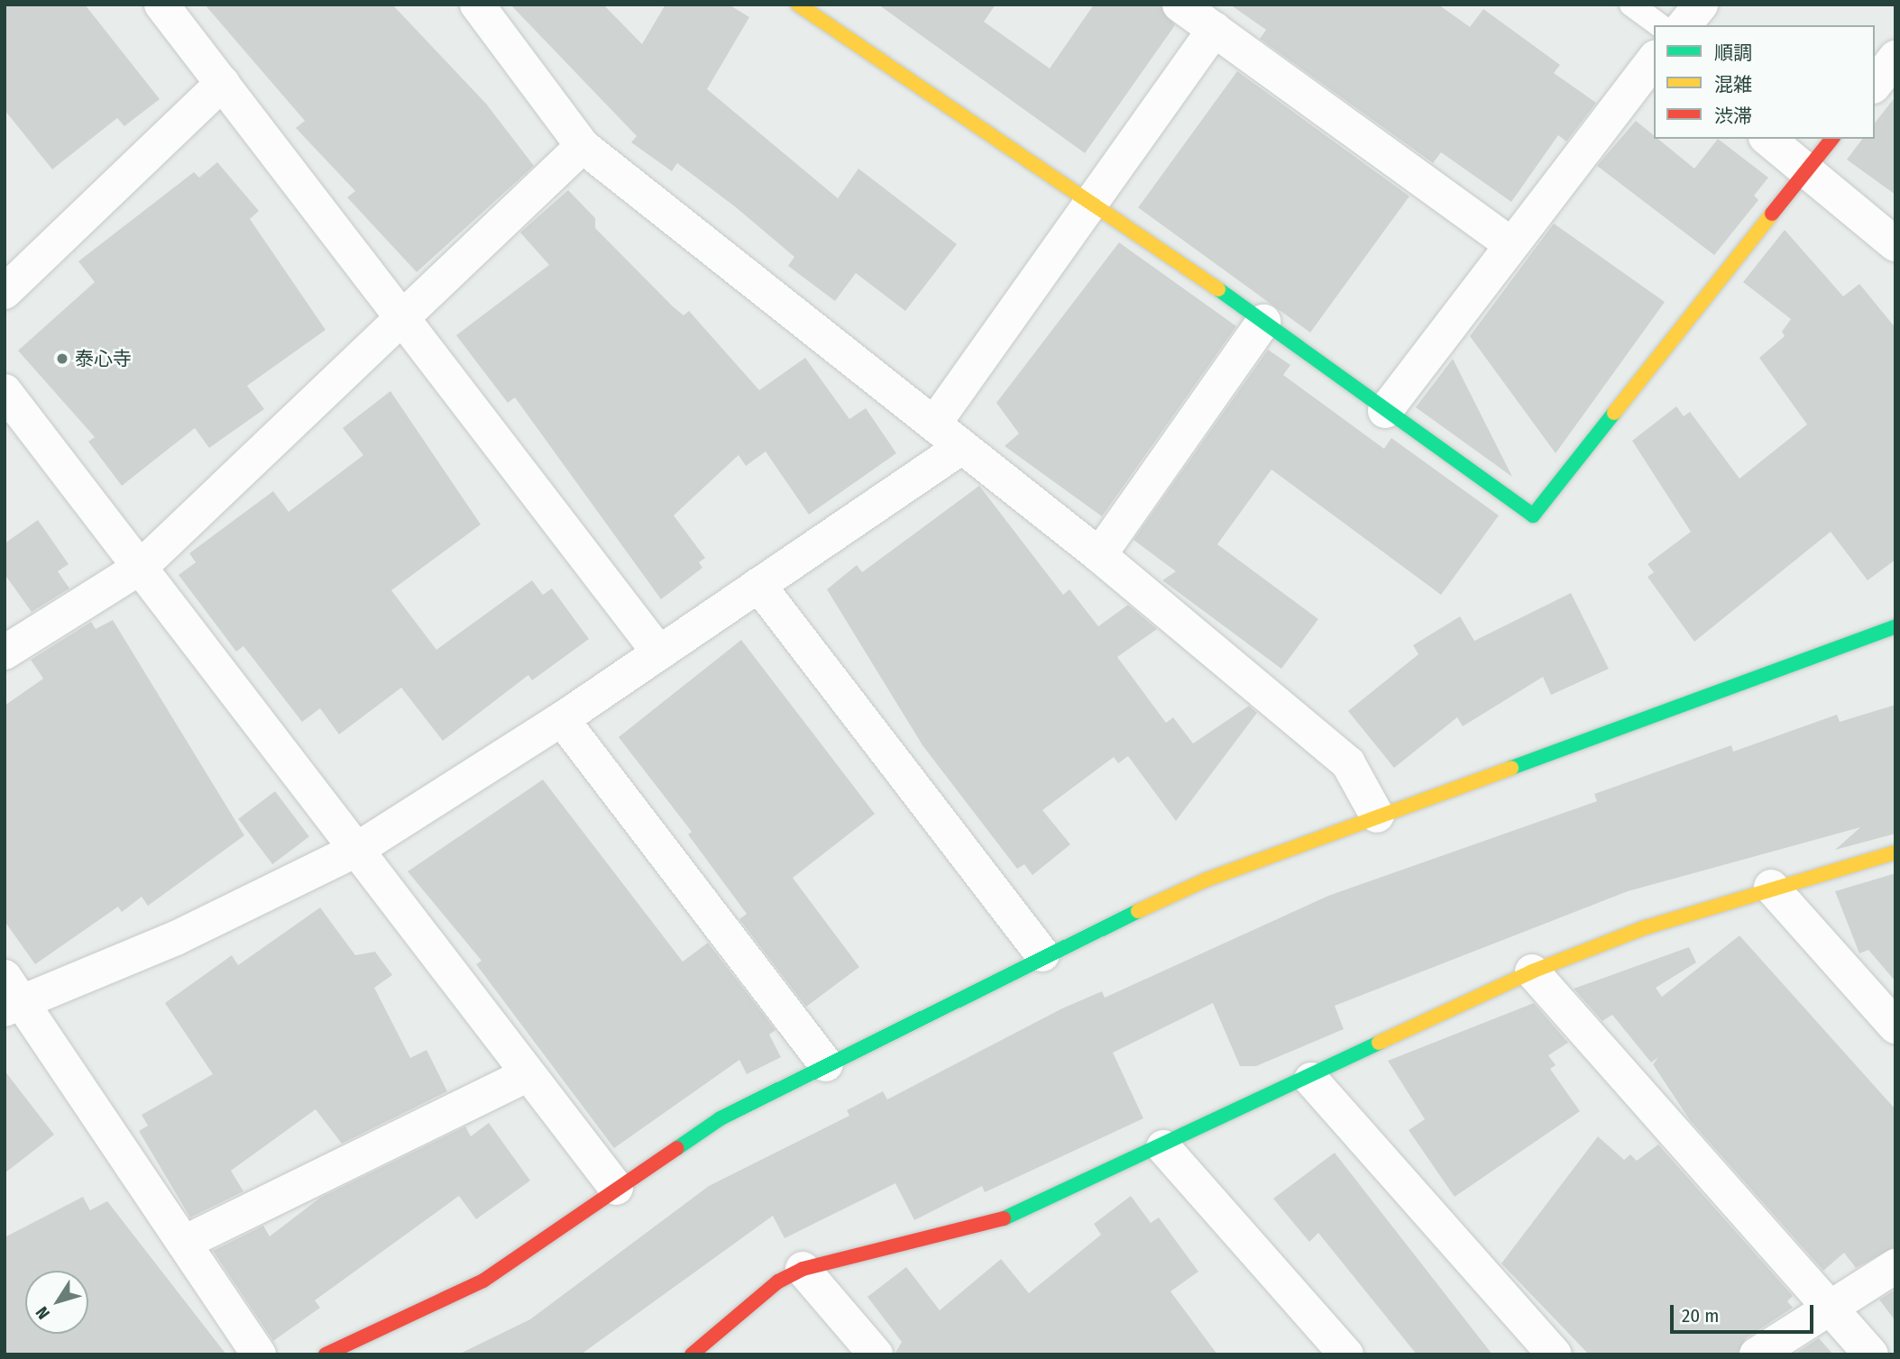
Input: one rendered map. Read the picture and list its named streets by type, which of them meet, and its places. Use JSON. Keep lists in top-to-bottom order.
{
  "places": ["泰心寺"],
  "legend": ["順調", "混雑", "渋滞"],
  "scale_bar": "20 m",
  "north": "bottom left"
}
